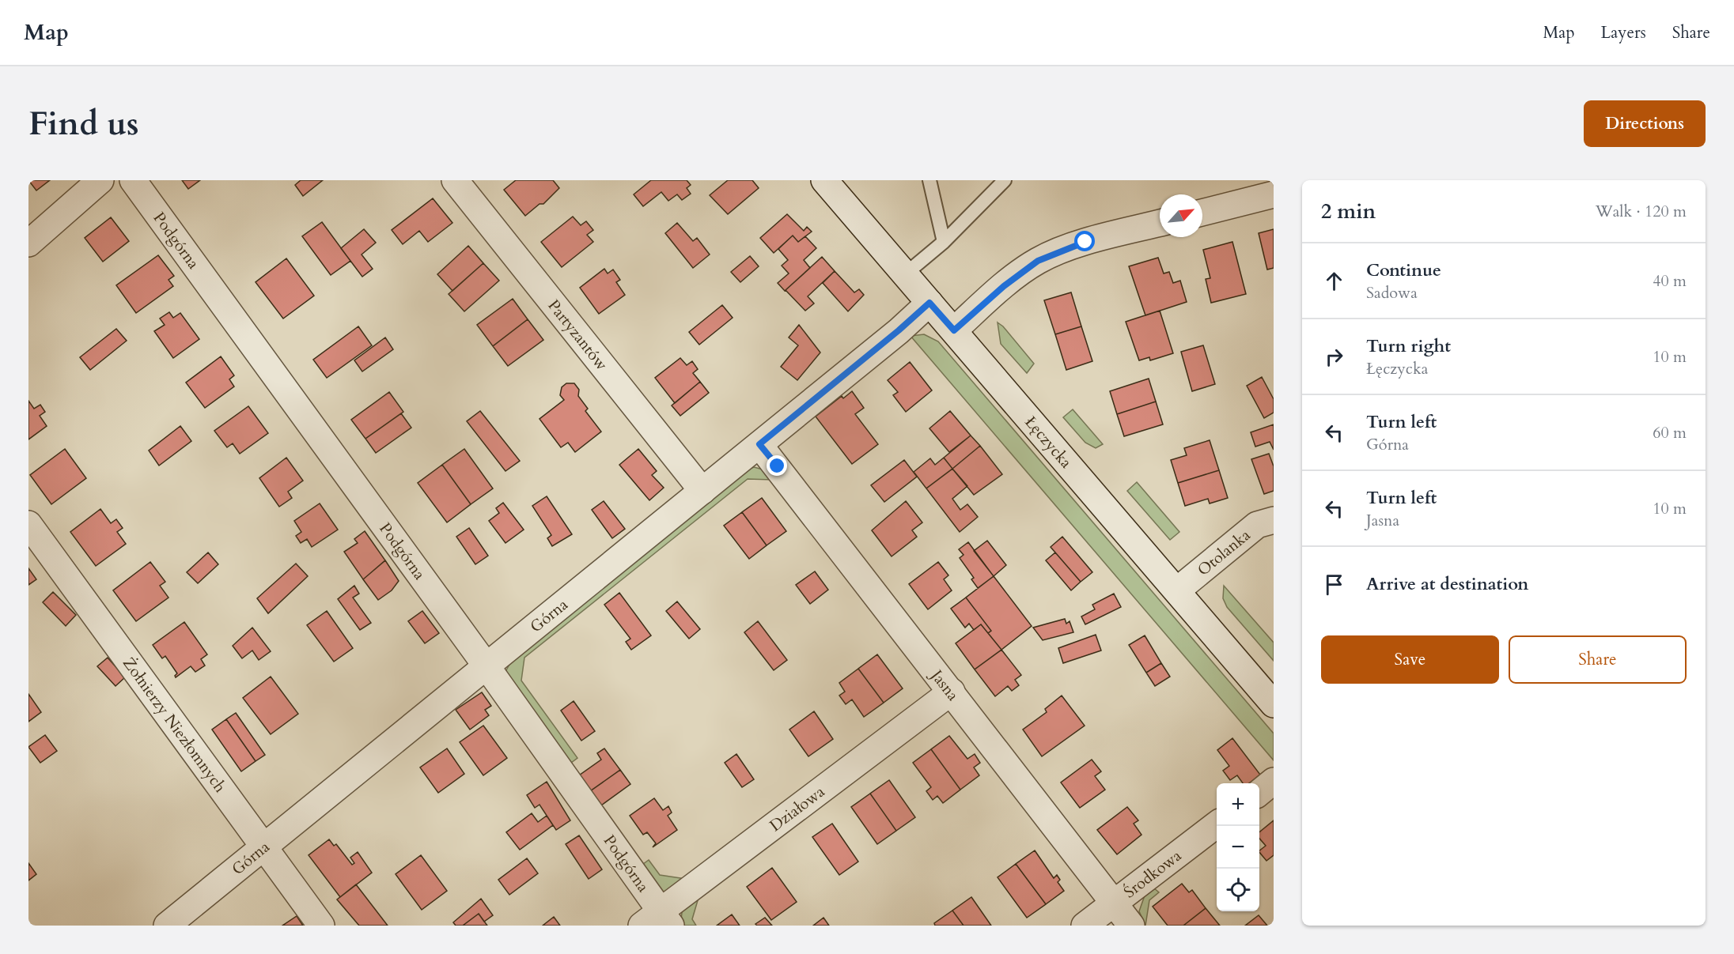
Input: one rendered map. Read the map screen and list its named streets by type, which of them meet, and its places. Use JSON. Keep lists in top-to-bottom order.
{
  "streets": {
    "street": [
      "Podgórna",
      "Partyzantów",
      "Łęczycka",
      "Otolanka",
      "Górna",
      "Jasna",
      "Żołnierzy Niezłomnych",
      "Działowa",
      "Środkowa"
    ]
  },
  "crossings": [
    ["Podgórna", "Górna"],
    ["Podgórna", "Działowa"],
    ["Partyzantów", "Górna"],
    ["Łęczycka", "Otolanka"],
    ["Łęczycka", "Górna"],
    ["Górna", "Jasna"],
    ["Górna", "Żołnierzy Niezłomnych"],
    ["Jasna", "Działowa"],
    ["Jasna", "Środkowa"]
  ],
  "north": "top right",
  "page": {
    "header": "Map",
    "nav": ["Map", "Layers", "Share"],
    "buttons": [
      "Directions",
      ["Save", "Share"]
    ],
    "title": "Find us",
    "heading": ["2 min", "Walk · 120 m"],
    "list": [
      ["Continue", "Sadowa", "40 m"],
      ["Turn right", "Łęczycka", "10 m"],
      ["Turn left", "Górna", "60 m"],
      ["Turn left", "Jasna", "10 m"],
      "Arrive at destination"
    ],
    "map_buttons": ["+", "−"]
  }
}
